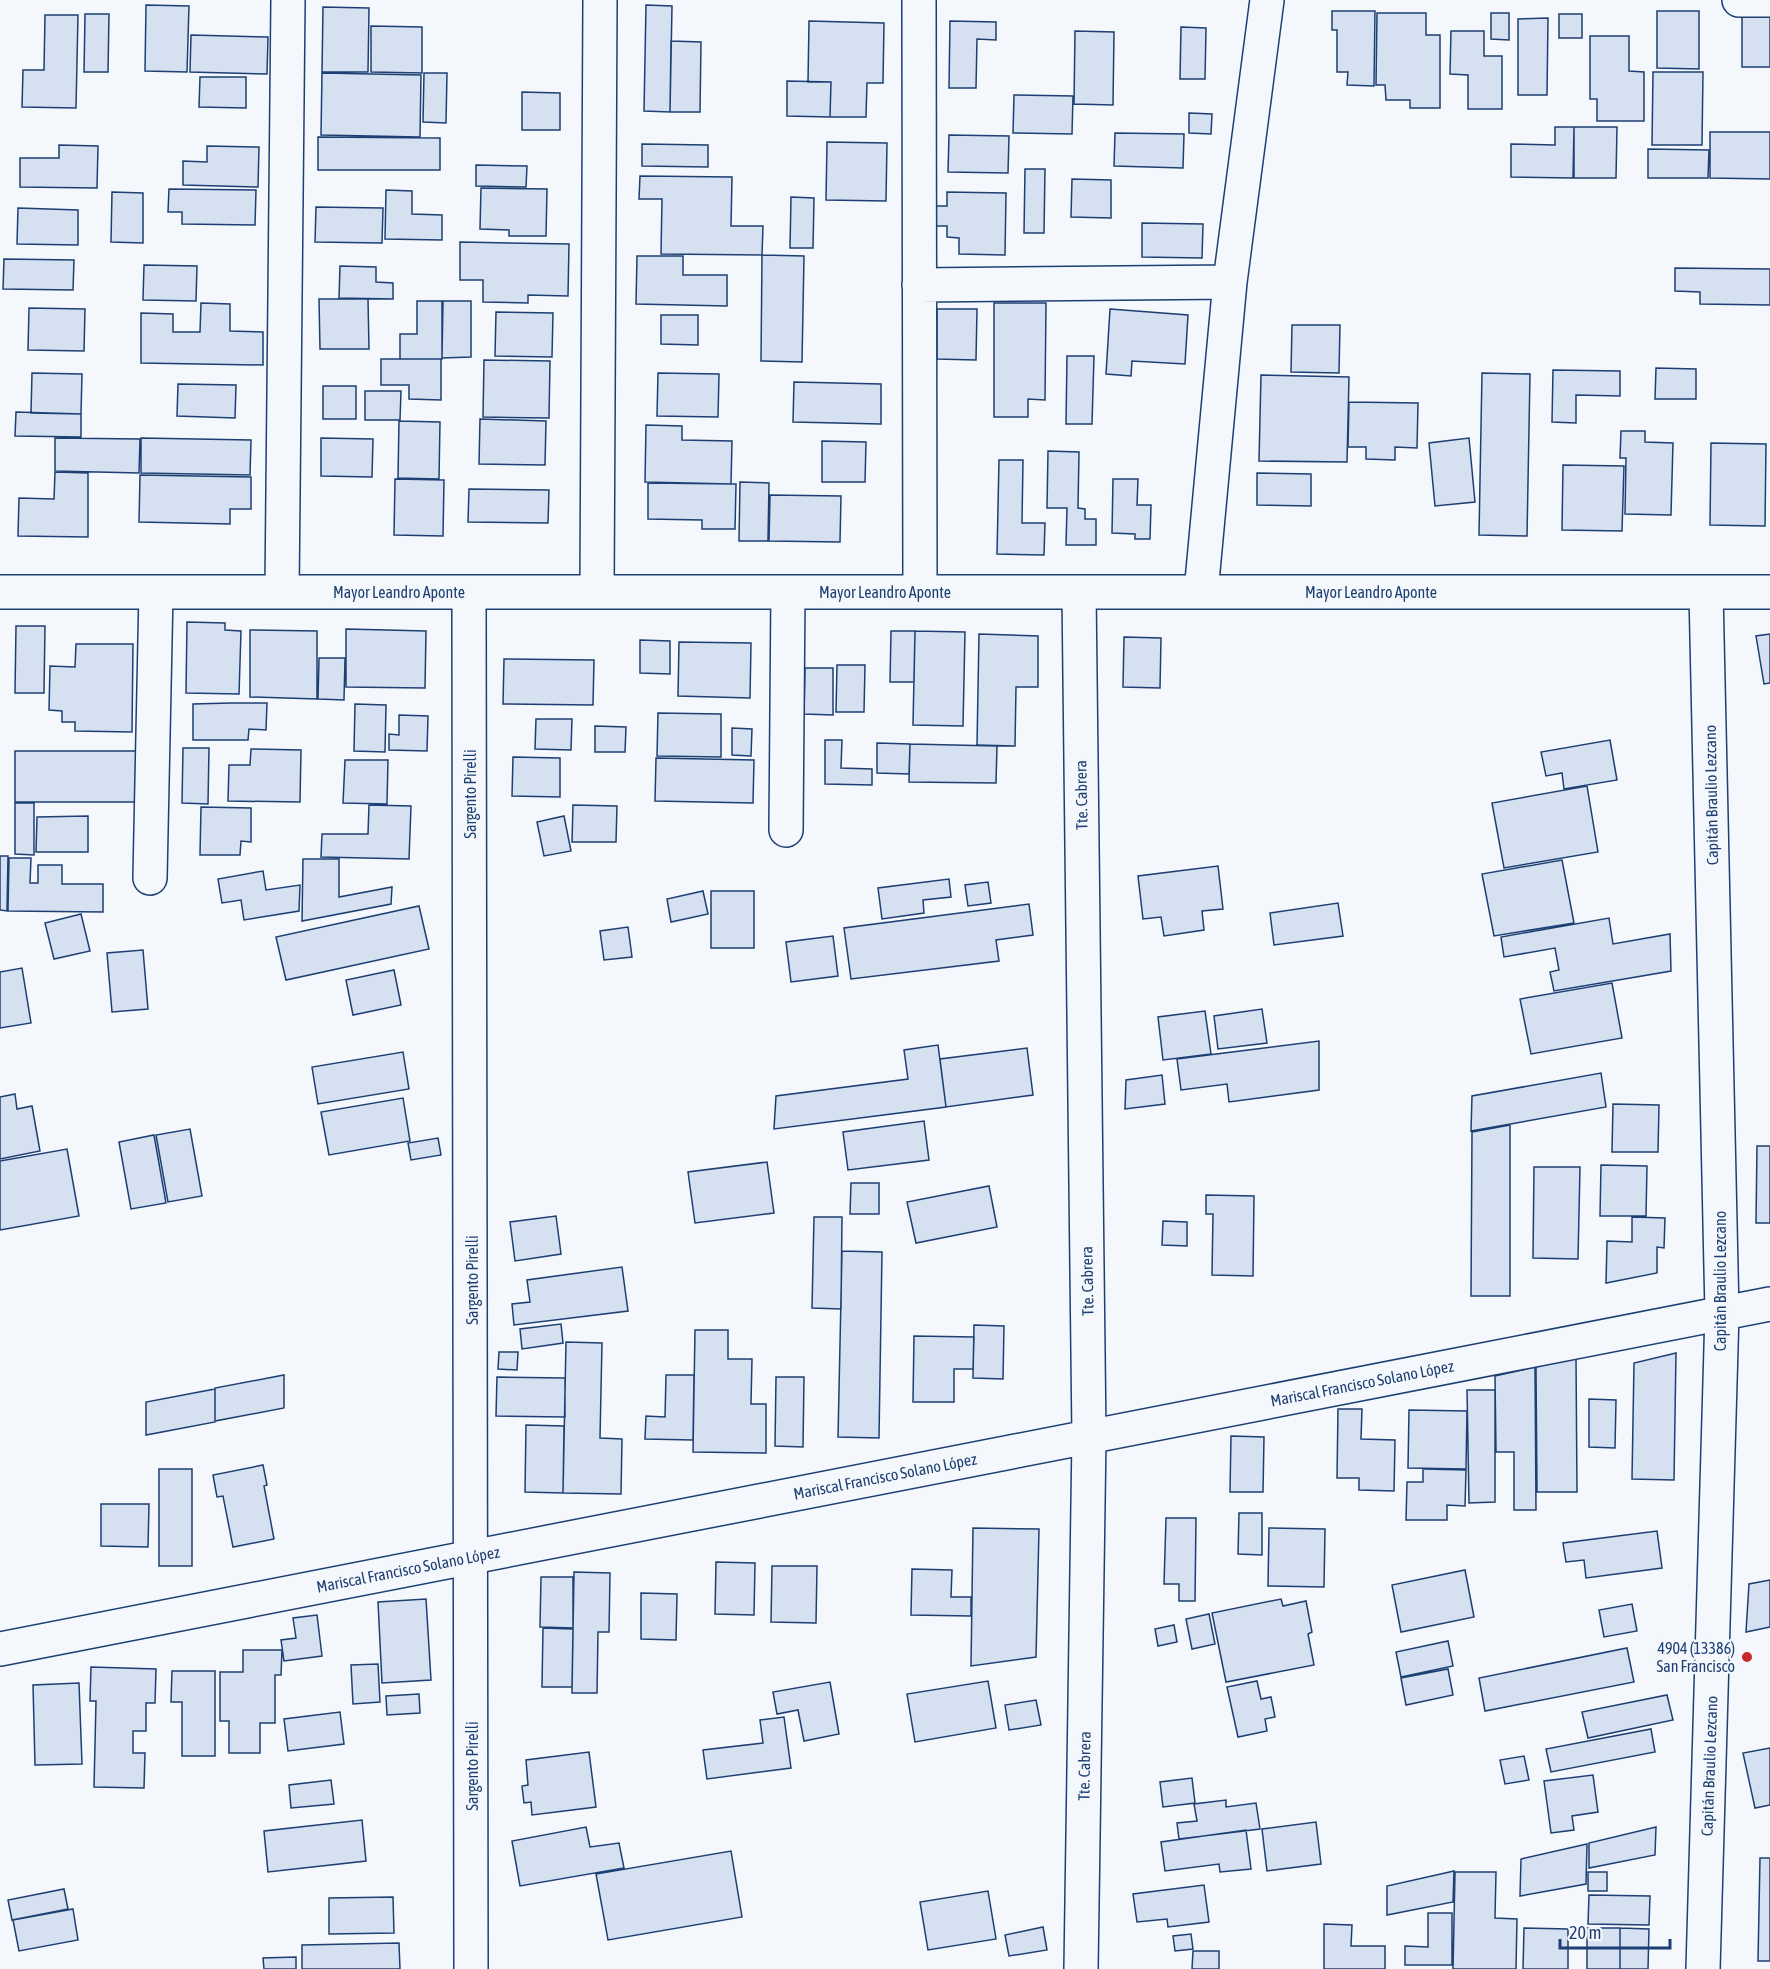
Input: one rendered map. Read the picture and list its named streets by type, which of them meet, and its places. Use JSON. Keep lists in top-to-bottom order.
{
  "streets": {
    "street": [
      "Mayor Leandro Aponte",
      "Sargento Pirelli",
      "Tte. Cabrera",
      "Capitán Braulio Lezcano",
      "Mariscal Francisco Solano López"
    ]
  },
  "crossings": [
    ["Mayor Leandro Aponte", "Sargento Pirelli"],
    ["Mayor Leandro Aponte", "Tte. Cabrera"],
    ["Mayor Leandro Aponte", "Capitán Braulio Lezcano"],
    ["Sargento Pirelli", "Mariscal Francisco Solano López"],
    ["Tte. Cabrera", "Mariscal Francisco Solano López"],
    ["Capitán Braulio Lezcano", "Mariscal Francisco Solano López"]
  ],
  "places": ["4904 (13386) San Francisco"],
  "scale_bar": "20 m"
}
